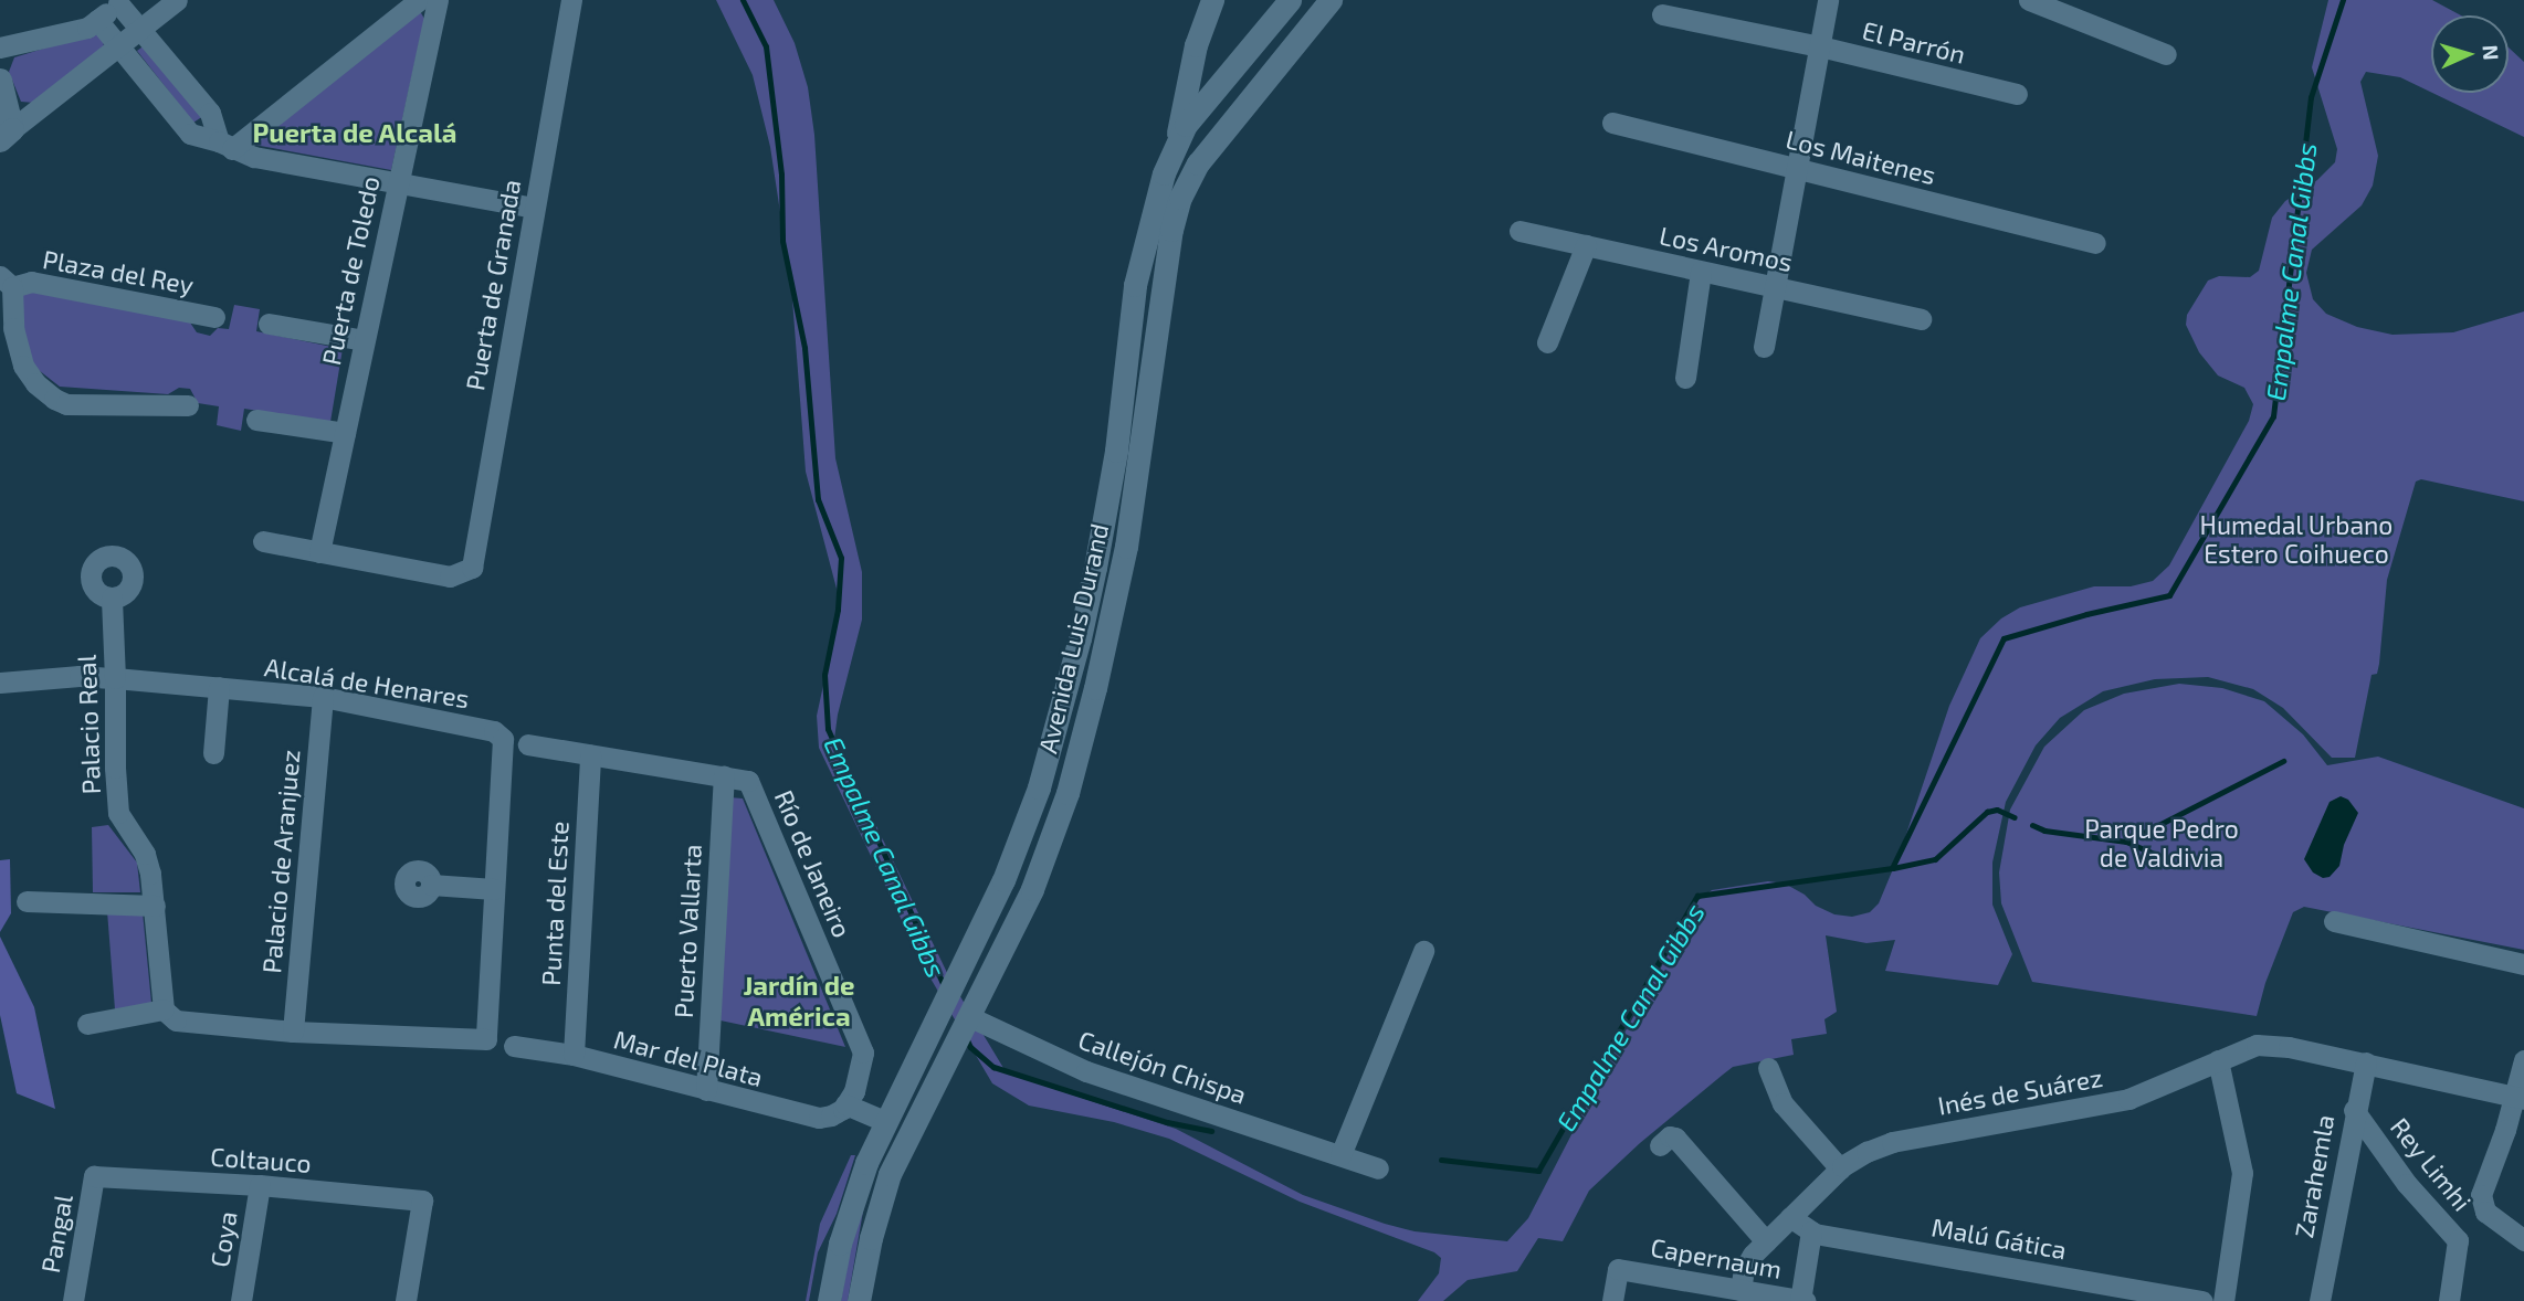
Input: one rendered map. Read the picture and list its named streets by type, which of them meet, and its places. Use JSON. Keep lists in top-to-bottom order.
{
  "streets": {
    "street": [
      "El Parrón",
      "Los Maitenes",
      "Los Aromos",
      "Puerta de Toledo",
      "Plaza del Rey",
      "Puerta de Granada",
      "Avenida Luis Durand",
      "Alcalá de Henares",
      "Palacio Real",
      "Palacio de Aranjuez",
      "Río de Janeiro",
      "Punta del Este",
      "Puerto Vallarta",
      "Mar del Plata",
      "Callejón Chispa",
      "Inés de Suárez",
      "Coltauco",
      "Rey Limhi",
      "Zarahemla",
      "Pangal",
      "Malú Gática",
      "Coya",
      "Capernaum"
    ]
  },
  "crossings": [
    ["Puerta de Toledo", "Puerta de Granada"],
    ["Avenida Luis Durand", "Callejón Chispa"],
    ["Alcalá de Henares", "Palacio Real"],
    ["Alcalá de Henares", "Palacio de Aranjuez"],
    ["Río de Janeiro", "Punta del Este"],
    ["Río de Janeiro", "Puerto Vallarta"],
    ["Río de Janeiro", "Mar del Plata"],
    ["Punta del Este", "Mar del Plata"],
    ["Puerto Vallarta", "Mar del Plata"],
    ["Inés de Suárez", "Zarahemla"],
    ["Inés de Suárez", "Malú Gática"],
    ["Inés de Suárez", "Capernaum"],
    ["Coltauco", "Pangal"],
    ["Coltauco", "Coya"],
    ["Rey Limhi", "Zarahemla"]
  ],
  "districts": ["Puerta de Alcalá", "Jardín de América"],
  "water": ["Empalme Canal Gibbs"],
  "parks": ["Humedal Urbano Estero Coihueco", "Parque Pedro de Valdivia"],
  "north": "right"
}
